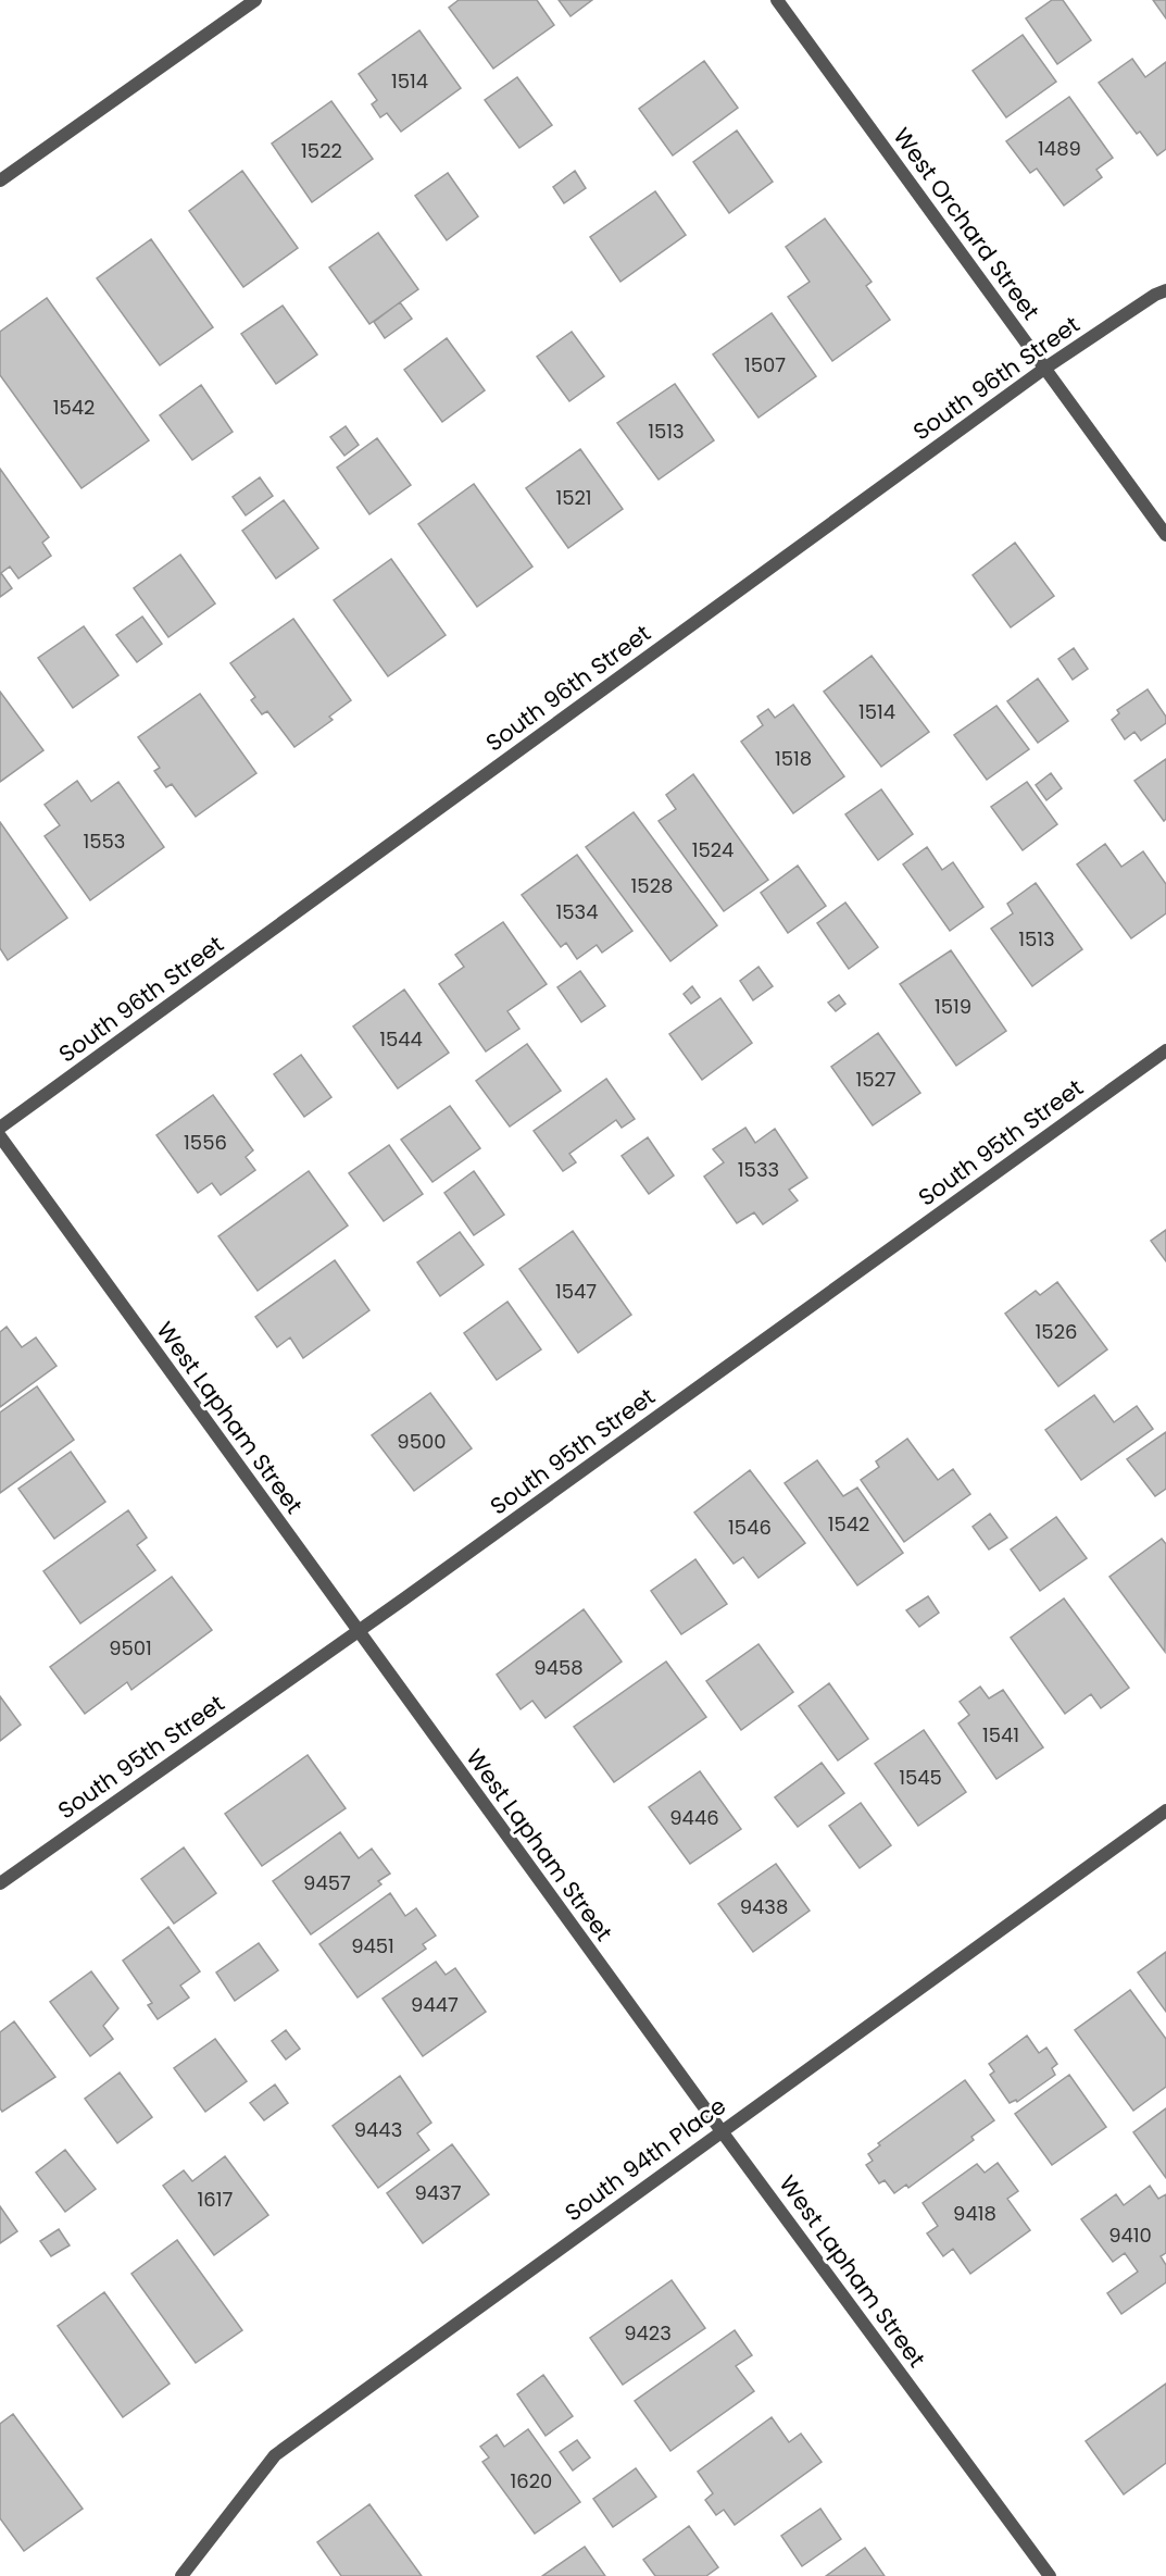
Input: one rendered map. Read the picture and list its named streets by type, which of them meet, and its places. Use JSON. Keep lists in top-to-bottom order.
{
  "streets": {
    "street": [
      "West Orchard Street",
      "South 96th Street",
      "South 95th Street",
      "West Lapham Street",
      "South 94th Place"
    ]
  },
  "crossings": [
    ["West Orchard Street", "South 96th Street"],
    ["South 95th Street", "West Lapham Street"],
    ["West Lapham Street", "South 94th Place"]
  ],
  "house_numbers": [
    "1514",
    "1489",
    "1522",
    "1507",
    "1542",
    "1513",
    "1521",
    "1514",
    "1518",
    "1553",
    "1524",
    "1528",
    "1534",
    "1513",
    "1519",
    "1544",
    "1527",
    "1556",
    "1533",
    "1547",
    "1526",
    "9500",
    "1542",
    "1546",
    "9501",
    "9458",
    "1541",
    "1545",
    "9446",
    "9457",
    "9438",
    "9451",
    "9447",
    "9443",
    "9437",
    "1617",
    "9418",
    "9410",
    "9423",
    "1620"
  ]
}
